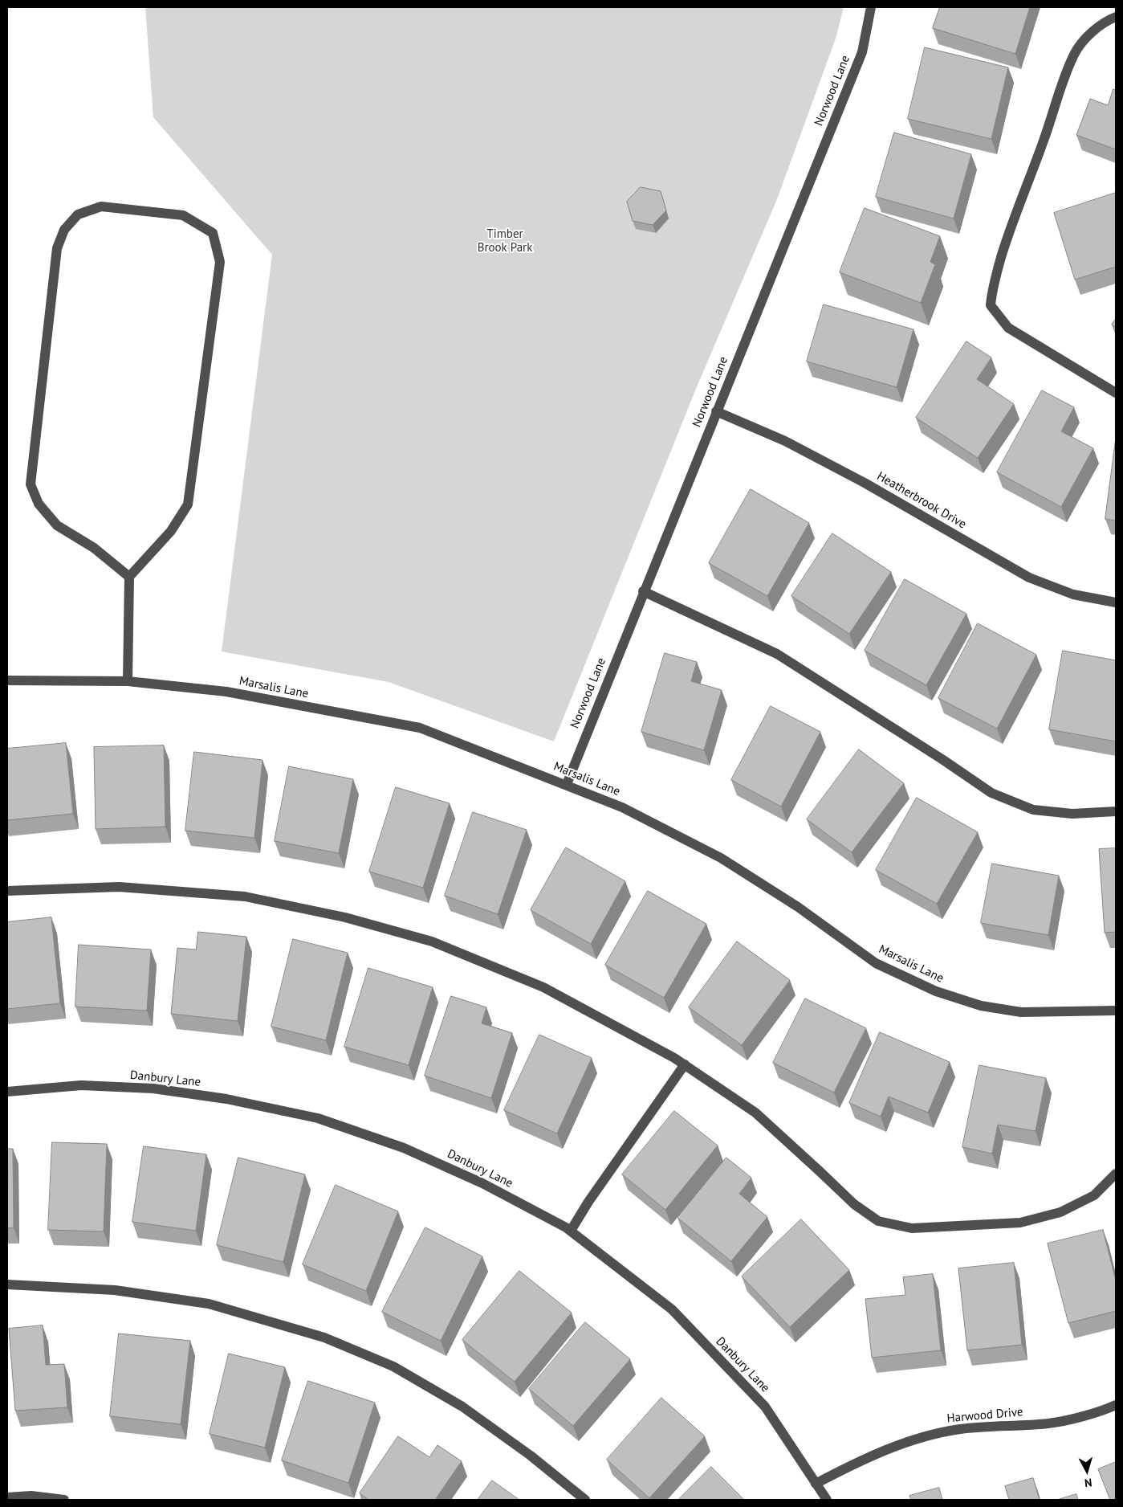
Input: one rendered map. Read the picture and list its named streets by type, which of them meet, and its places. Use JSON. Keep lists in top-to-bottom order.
{
  "streets": {
    "street": [
      "Norwood Lane",
      "Heatherbrook Drive",
      "Marsalis Lane",
      "Danbury Lane",
      "Harwood Drive"
    ]
  },
  "crossings": [
    ["Norwood Lane", "Heatherbrook Drive"],
    ["Norwood Lane", "Marsalis Lane"],
    ["Danbury Lane", "Harwood Drive"]
  ],
  "parks": ["Timber Brook Park"],
  "north": "bottom"
}
